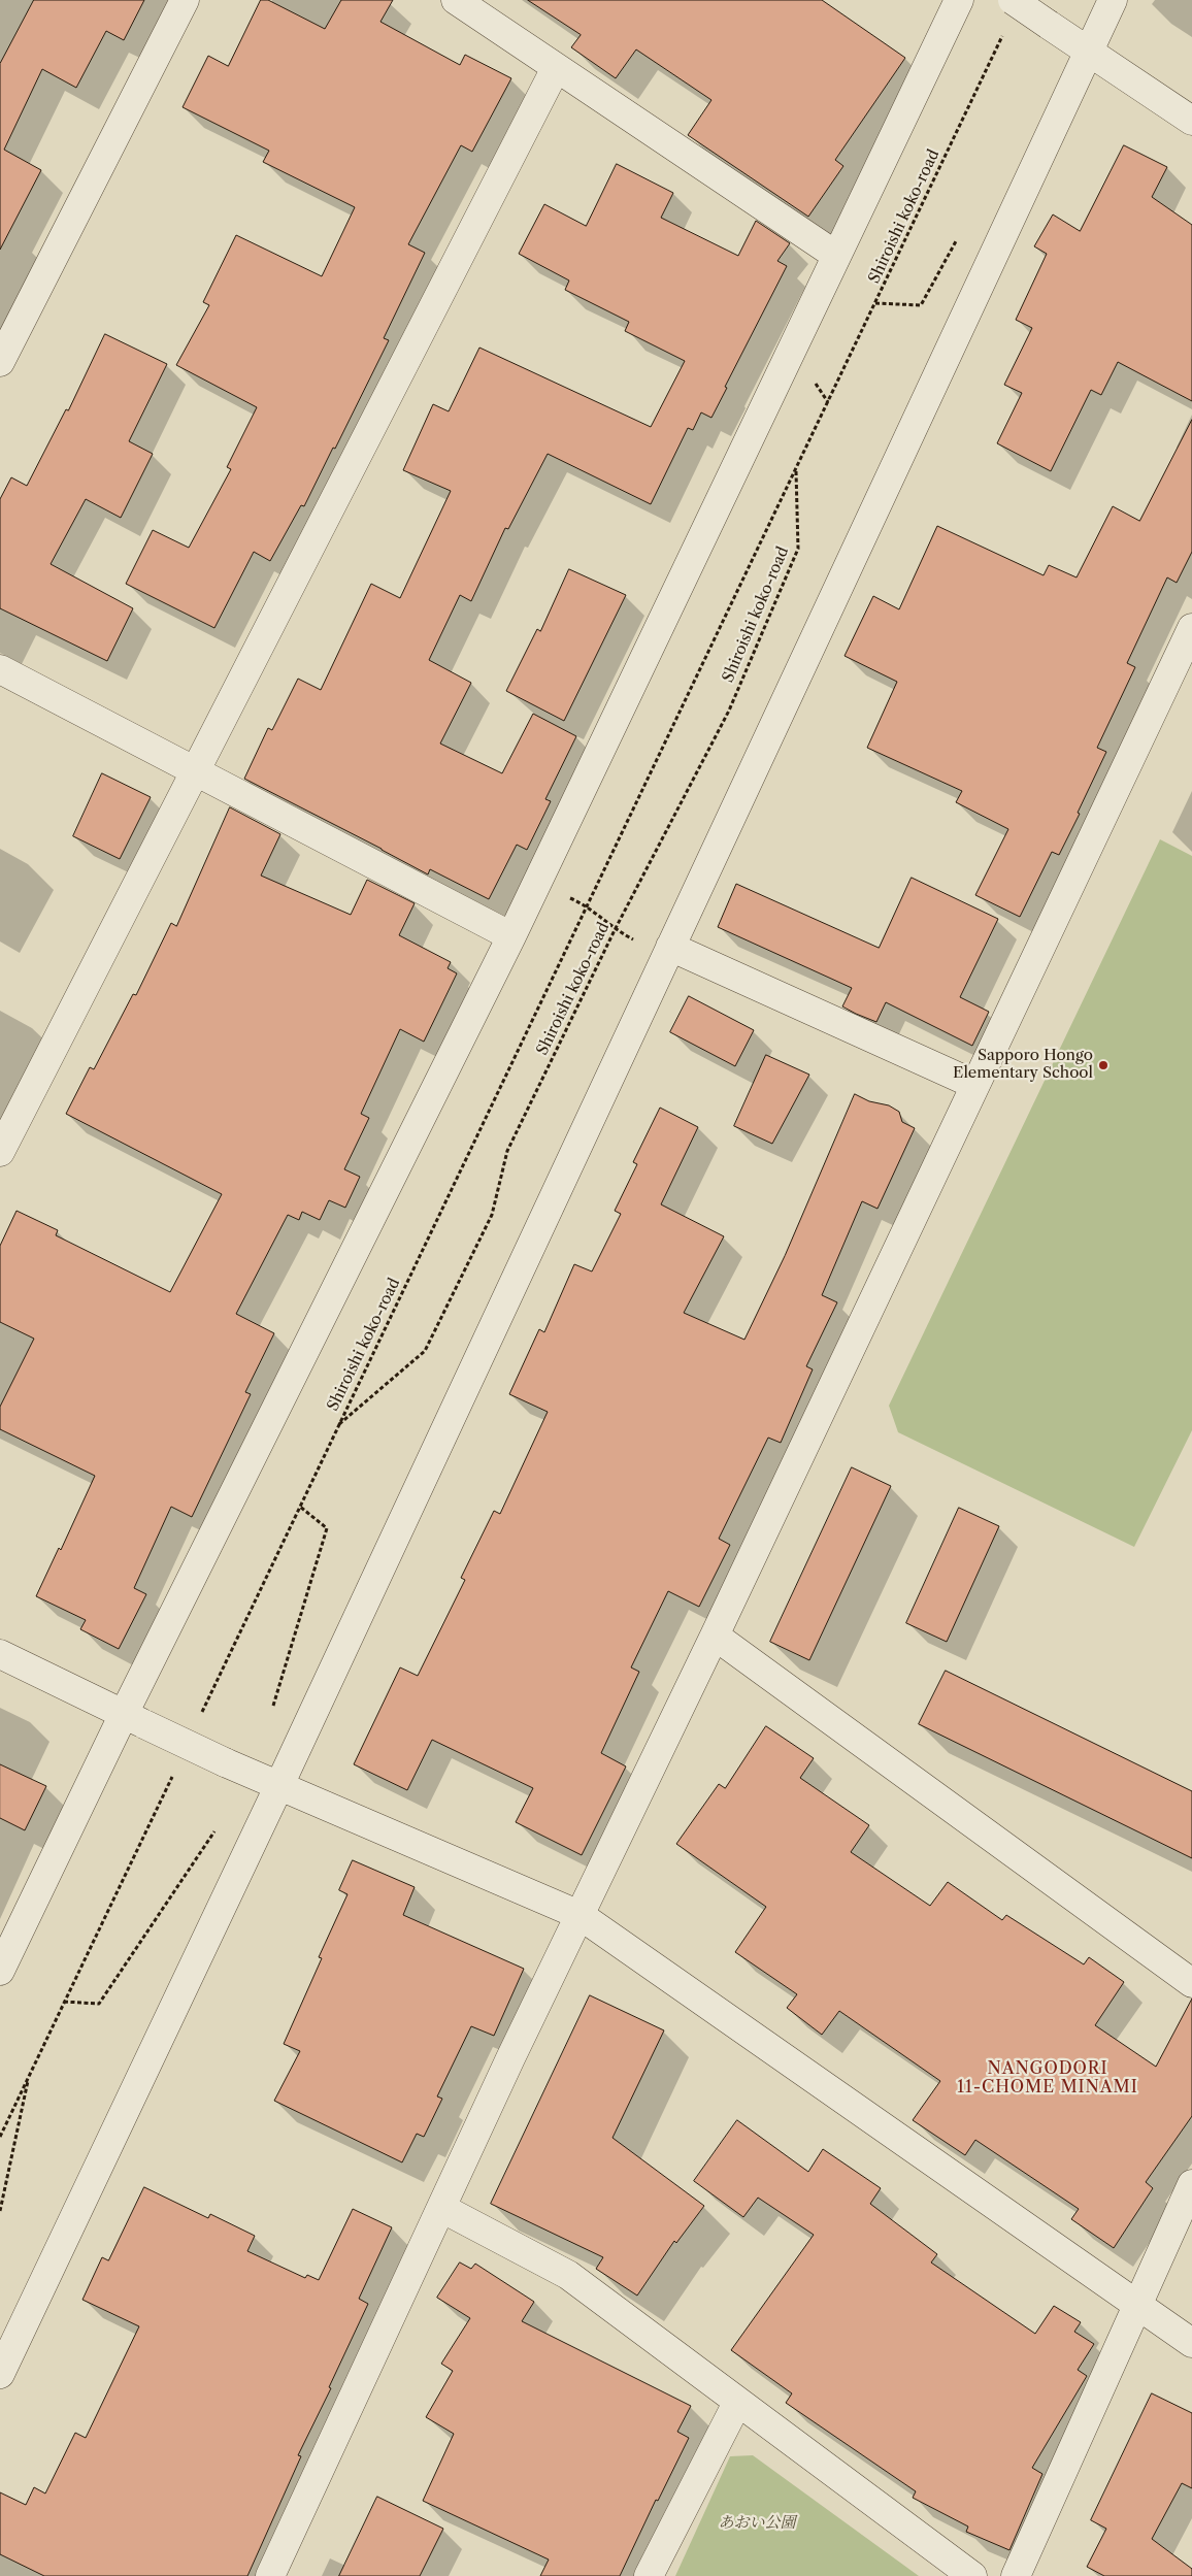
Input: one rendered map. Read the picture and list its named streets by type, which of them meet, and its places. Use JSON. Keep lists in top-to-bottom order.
{
  "streets": {
    "path": ["Shiroishi koko-road"]
  },
  "districts": ["NANGODORI 11-CHOME MINAMI"],
  "parks": ["あおい公園"],
  "places": ["Sapporo Hongo Elementary School"]
}
